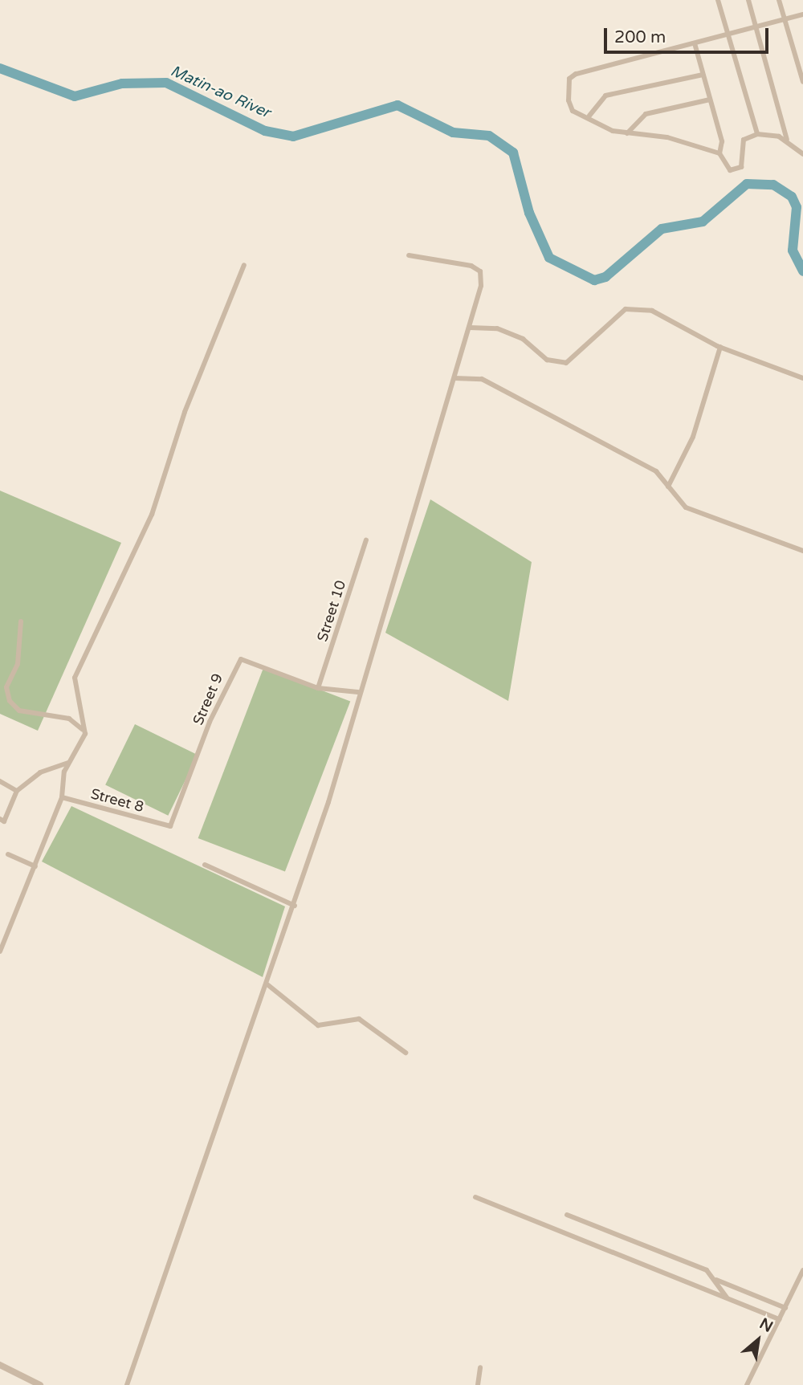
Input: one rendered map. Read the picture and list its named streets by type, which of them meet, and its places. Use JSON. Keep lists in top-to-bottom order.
{
  "streets": {
    "street": ["Street 10", "Street 9", "Street 8"]
  },
  "crossings": [
    ["Street 10", "Street 9"],
    ["Street 9", "Street 8"]
  ],
  "water": ["Matin-ao River"],
  "scale_bar": "200 m",
  "north": "top right"
}
